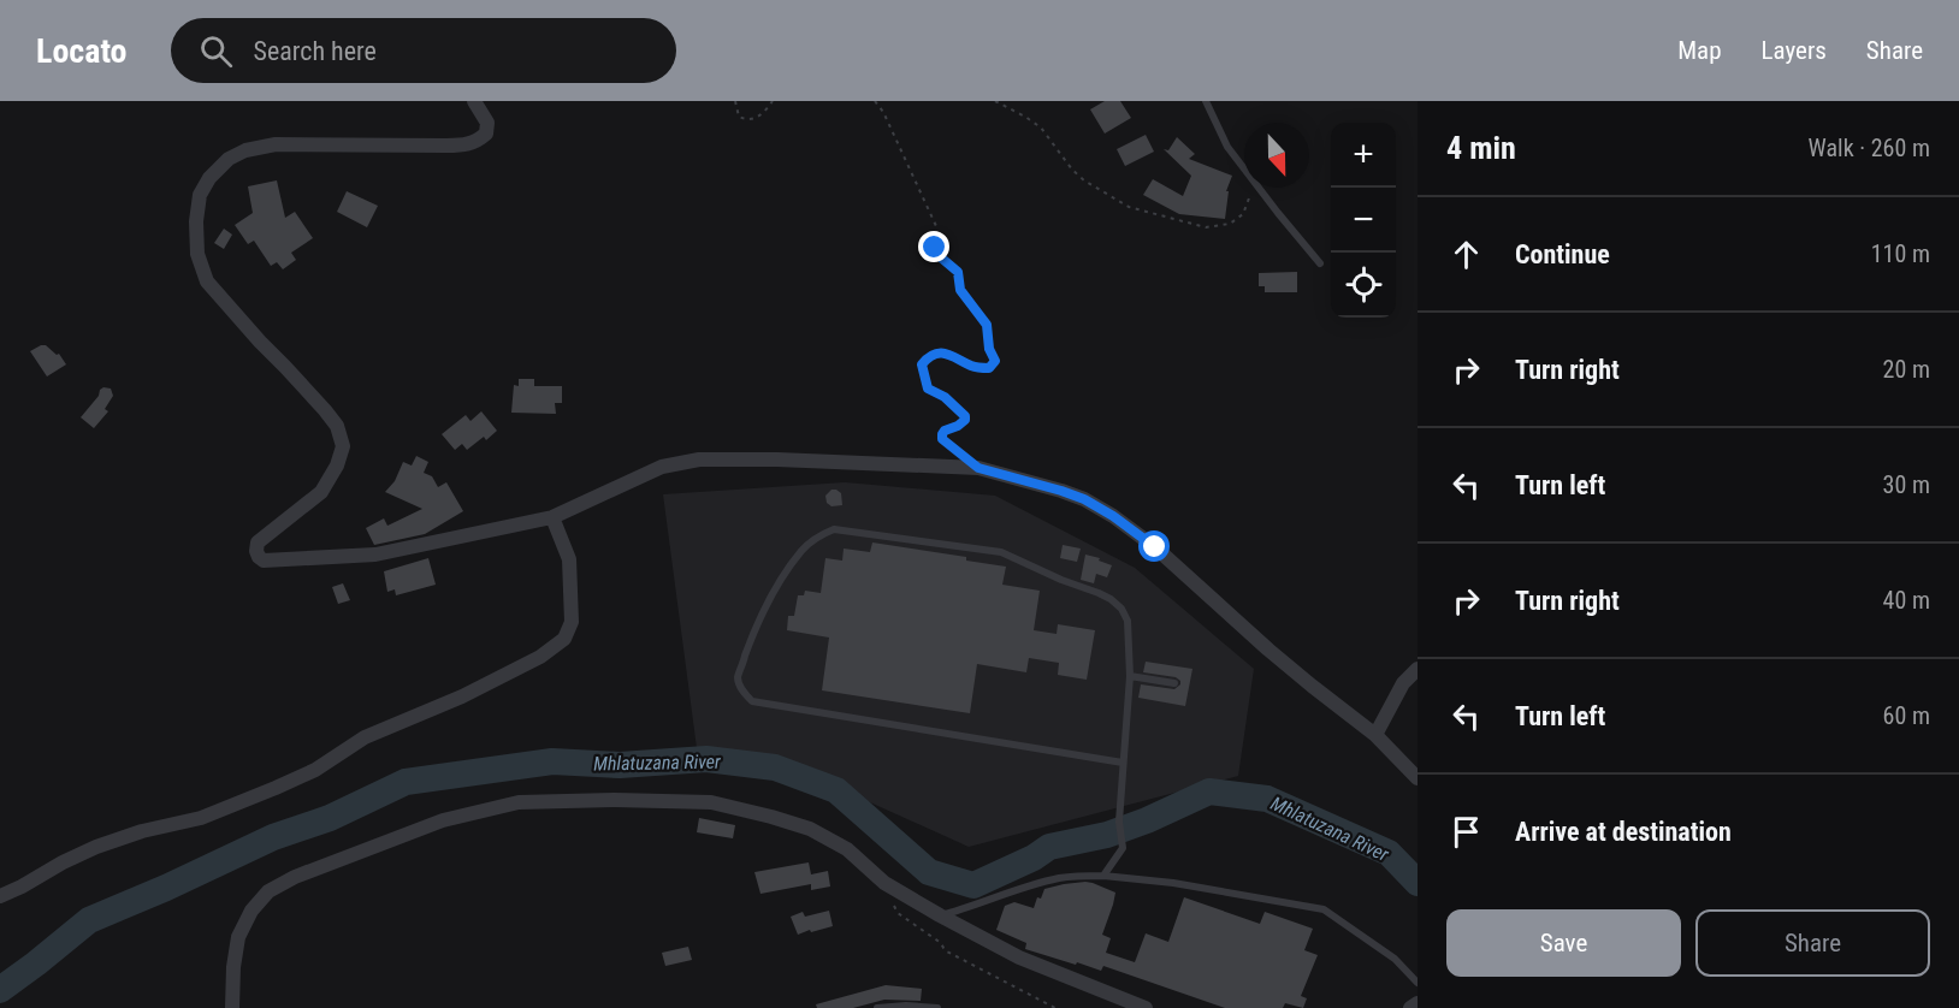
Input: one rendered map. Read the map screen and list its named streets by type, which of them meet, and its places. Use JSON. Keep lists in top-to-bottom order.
{
  "water": ["Mhlatuzana River"],
  "north": "bottom",
  "page": {
    "header": "Locato",
    "search": "Search here",
    "nav": ["Map", "Layers", "Share"],
    "heading": ["4 min", "Walk · 260 m"],
    "map_buttons": ["+", "−"],
    "list": [
      ["Continue", "110 m"],
      ["Turn right", "20 m"],
      ["Turn left", "30 m"],
      ["Turn right", "40 m"],
      ["Turn left", "60 m"],
      "Arrive at destination"
    ],
    "buttons": ["Save", "Share"]
  }
}
